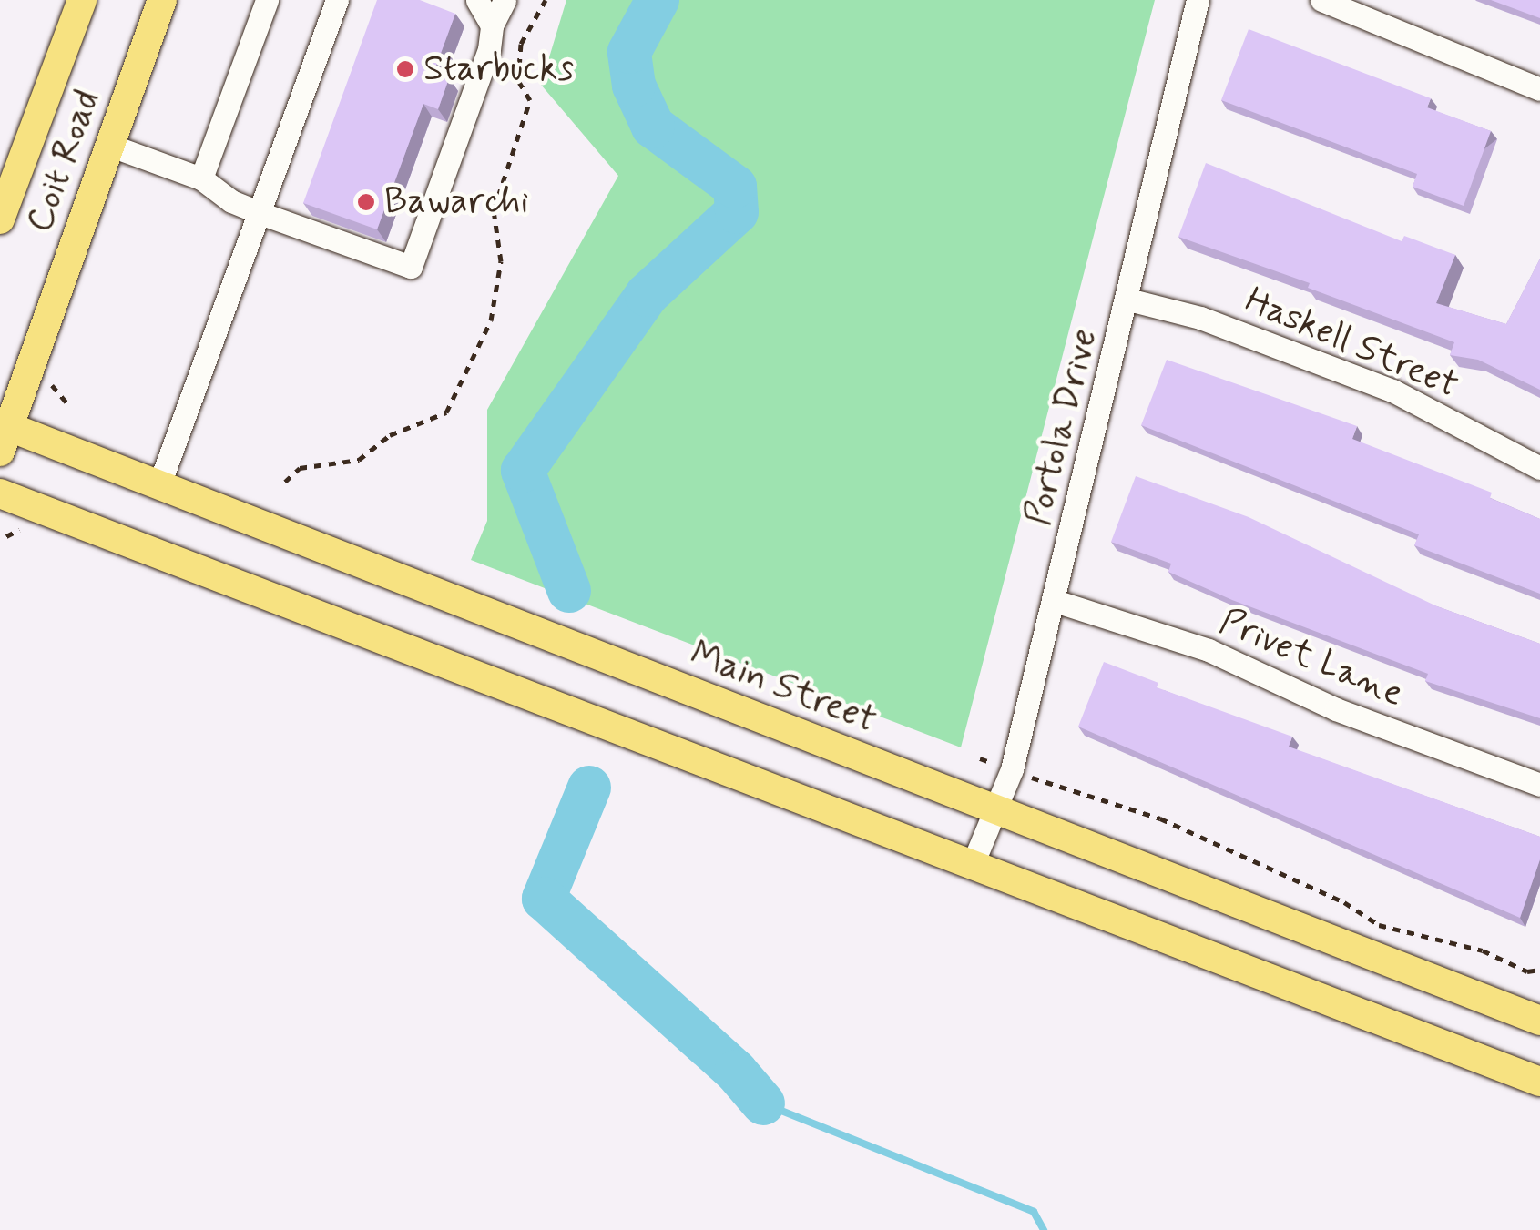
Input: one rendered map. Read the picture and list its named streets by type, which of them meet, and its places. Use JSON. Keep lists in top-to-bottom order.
{
  "streets": {
    "main road": ["Coit Road", "Main Street"],
    "street": ["Haskell Street", "Portola Drive", "Privet Lane"]
  },
  "crossings": [
    ["Coit Road", "Main Street"],
    ["Haskell Street", "Portola Drive"],
    ["Portola Drive", "Privet Lane"],
    ["Portola Drive", "Main Street"]
  ],
  "places": ["Starbucks", "Bawarchi"]
}
